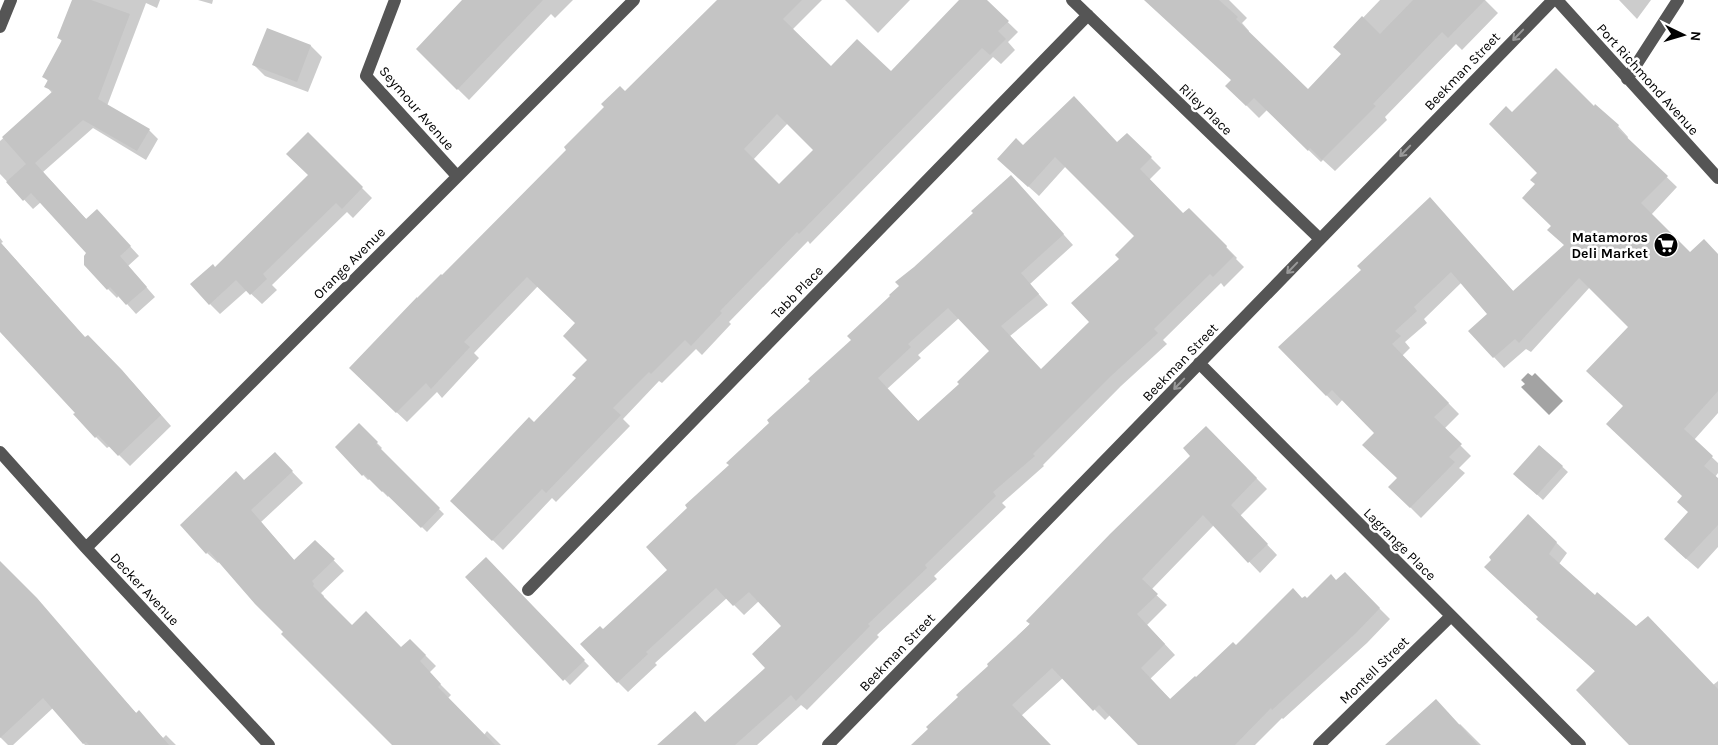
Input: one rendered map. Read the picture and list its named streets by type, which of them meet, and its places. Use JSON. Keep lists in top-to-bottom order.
{
  "streets": {
    "street": [
      "Beekman Street",
      "Port Richmond Avenue",
      "Seymour Avenue",
      "Riley Place",
      "Orange Avenue",
      "Tabb Place",
      "Lagrange Place",
      "Decker Avenue",
      "Montell Street"
    ]
  },
  "crossings": [
    ["Beekman Street", "Riley Place"],
    ["Beekman Street", "Lagrange Place"],
    ["Seymour Avenue", "Orange Avenue"],
    ["Riley Place", "Tabb Place"],
    ["Orange Avenue", "Decker Avenue"],
    ["Lagrange Place", "Montell Street"]
  ],
  "one_way": ["Beekman Street"],
  "places": {
    "supermarket": ["Matamoros Deli Market"]
  },
  "north": "right"
}
